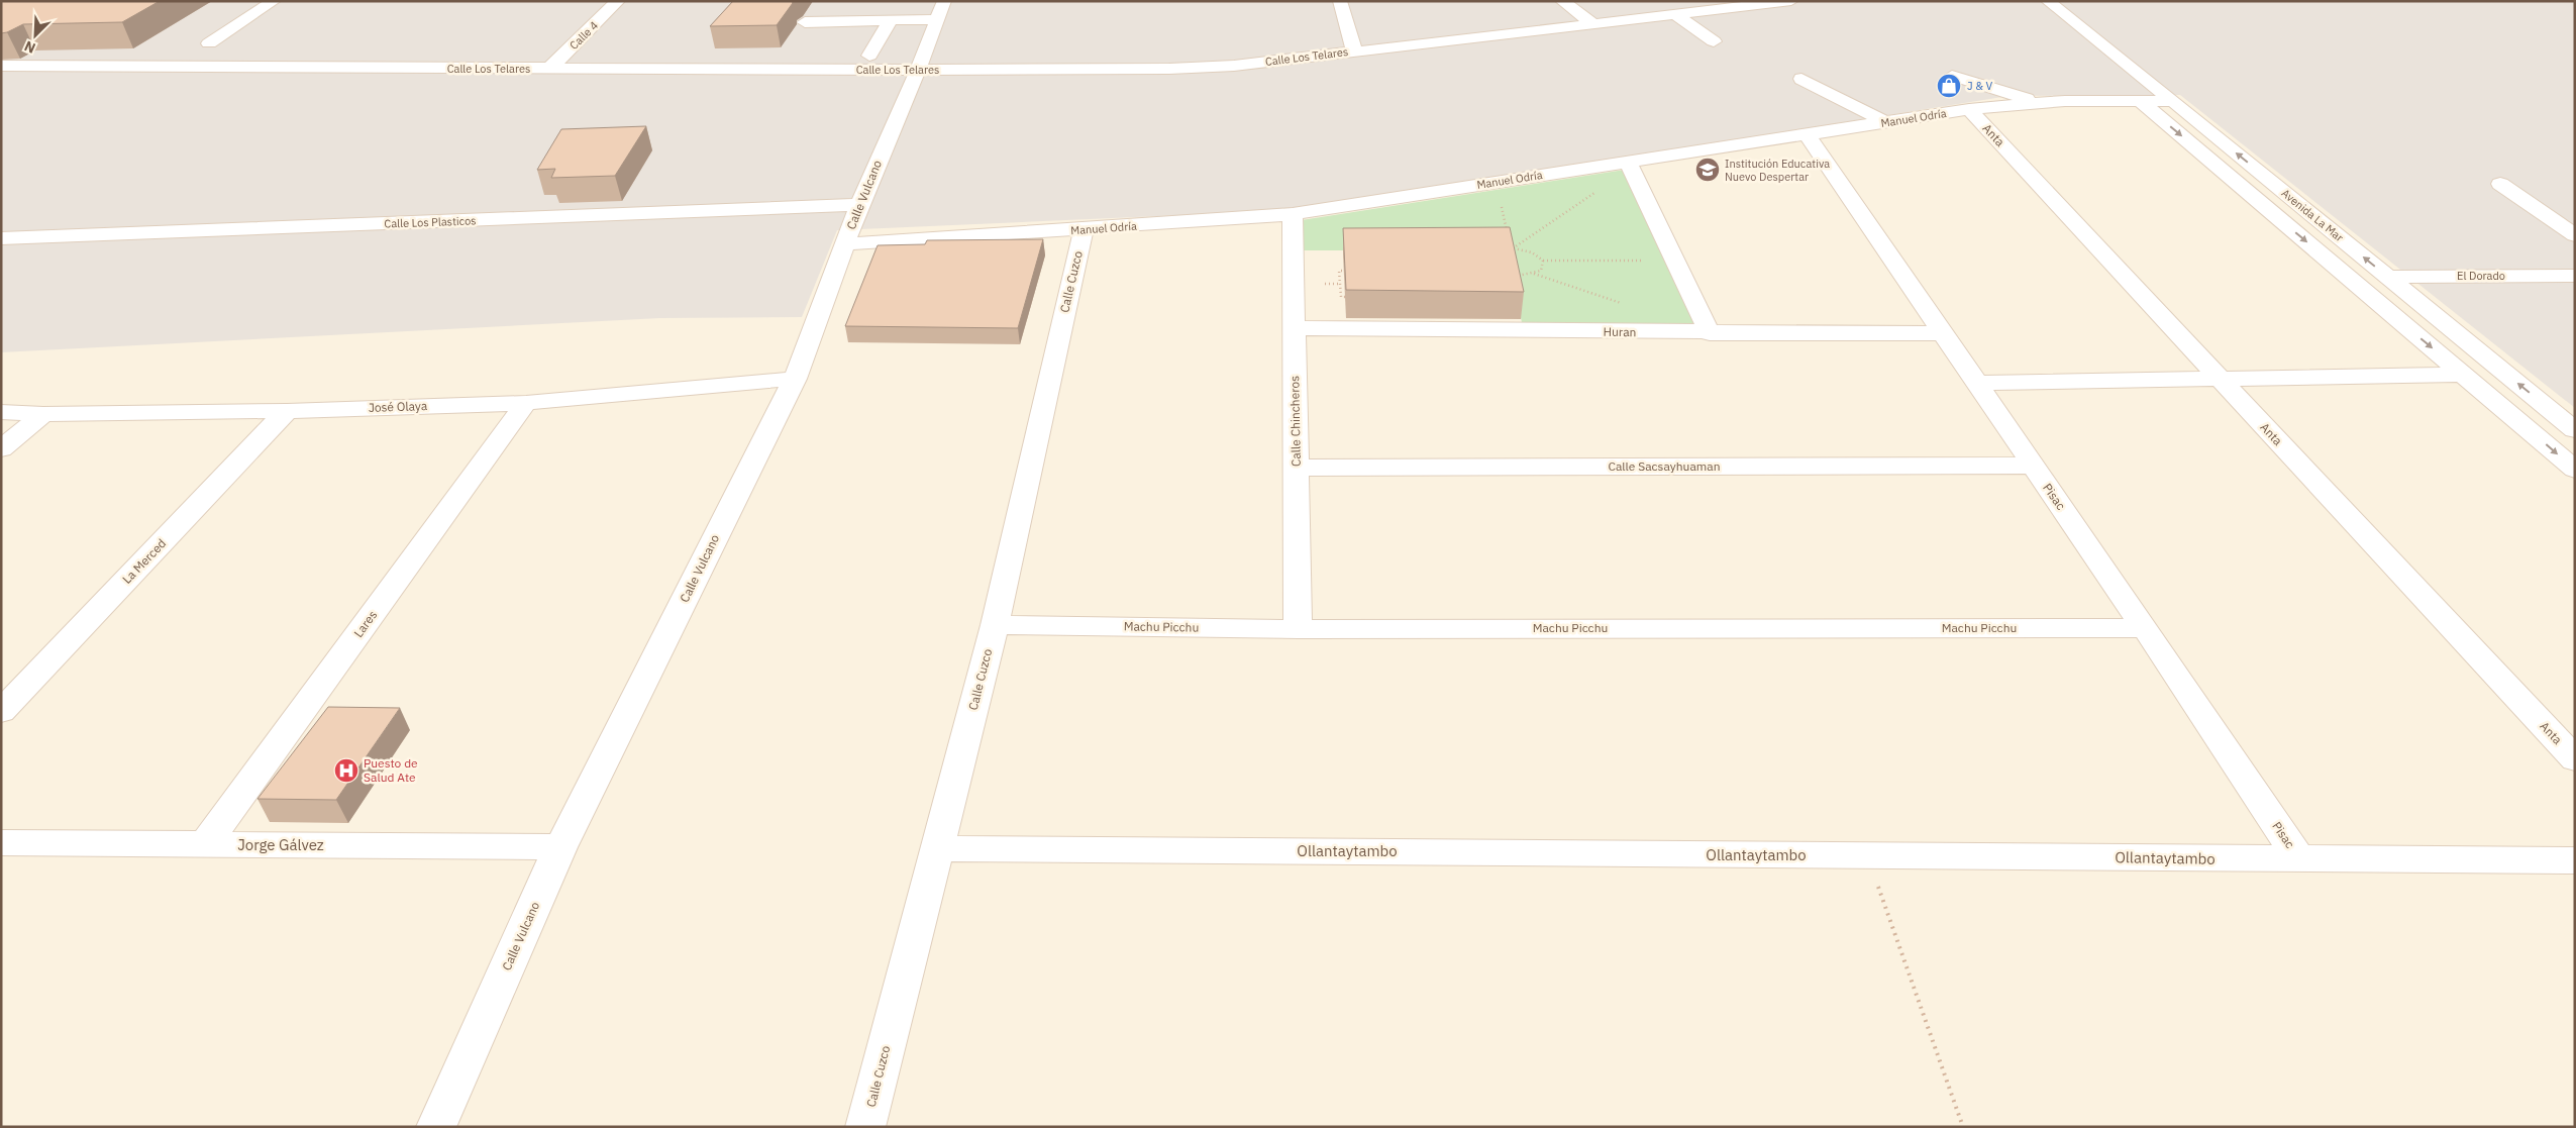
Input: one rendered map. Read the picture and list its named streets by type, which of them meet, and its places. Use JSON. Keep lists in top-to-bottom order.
{
  "streets": {
    "street": [
      "Calle 4",
      "Calle Los Telares",
      "Manuel Odría",
      "Anta",
      "Calle Vulcano",
      "Avenida La Mar",
      "Calle Los Plasticos",
      "El Dorado",
      "Calle Cuzco",
      "Huran",
      "José Olaya",
      "Calle Chincheros",
      "Calle Sacsayhuaman",
      "Pisac",
      "La Merced",
      "Lares",
      "Machu Picchu",
      "Jorge Gálvez",
      "Ollantaytambo"
    ]
  },
  "crossings": [
    ["Calle 4", "Calle Los Telares"],
    ["Calle Los Telares", "Calle Vulcano"],
    ["Manuel Odría", "Anta"],
    ["Manuel Odría", "Calle Vulcano"],
    ["Manuel Odría", "Avenida La Mar"],
    ["Manuel Odría", "Calle Cuzco"],
    ["Manuel Odría", "Calle Chincheros"],
    ["Manuel Odría", "Pisac"],
    ["Calle Vulcano", "Calle Los Plasticos"],
    ["Calle Vulcano", "José Olaya"],
    ["Calle Vulcano", "Jorge Gálvez"],
    ["Avenida La Mar", "El Dorado"],
    ["Calle Cuzco", "Machu Picchu"],
    ["Calle Cuzco", "Ollantaytambo"],
    ["Huran", "Calle Chincheros"],
    ["Huran", "Pisac"],
    ["José Olaya", "La Merced"],
    ["José Olaya", "Lares"],
    ["Calle Chincheros", "Calle Sacsayhuaman"],
    ["Calle Chincheros", "Machu Picchu"],
    ["Calle Sacsayhuaman", "Pisac"],
    ["Pisac", "Machu Picchu"],
    ["Pisac", "Ollantaytambo"],
    ["Lares", "Jorge Gálvez"]
  ],
  "places": {
    "shop": ["J & V"],
    "school or university": ["Institución Educativa Nuevo Despertar"],
    "hospital": ["Puesto de Salud Ate"]
  },
  "north": "bottom left"
}
